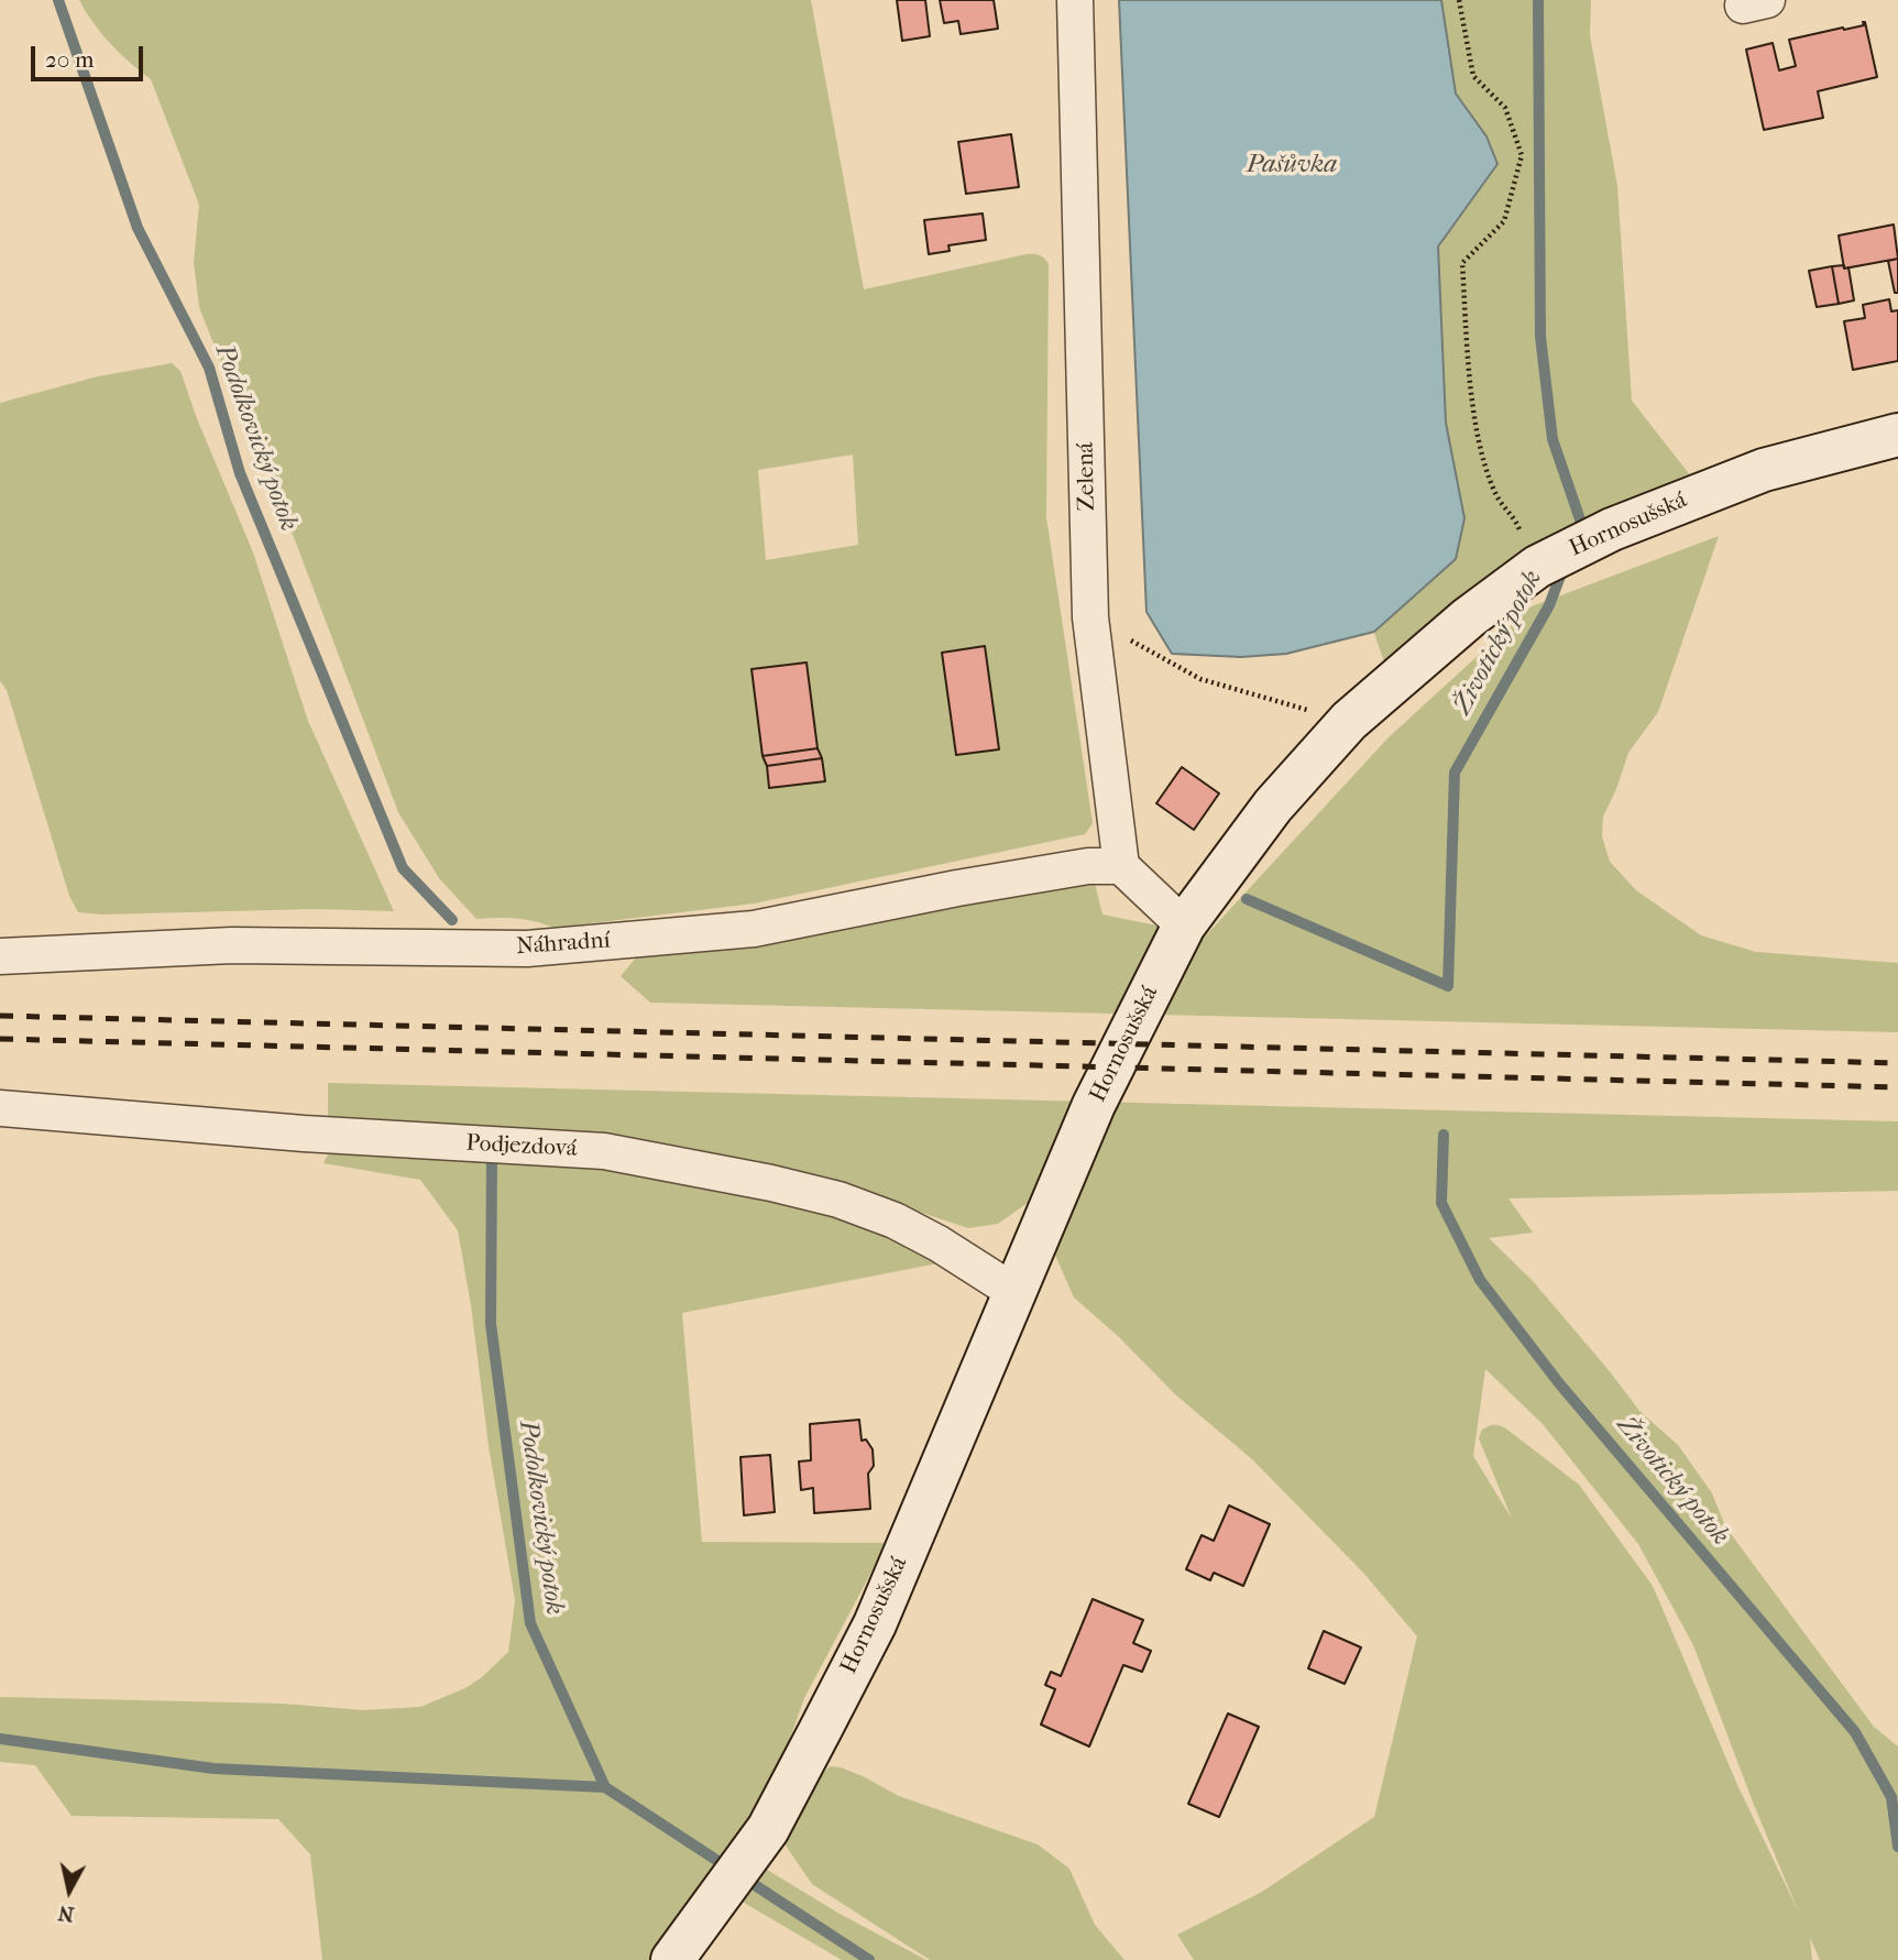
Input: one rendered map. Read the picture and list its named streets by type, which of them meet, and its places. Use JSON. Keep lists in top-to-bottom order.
{
  "streets": {
    "street": [
      "Zelená",
      "Hornosušská",
      "Náhradní",
      "Podjezdová"
    ]
  },
  "crossings": [
    ["Zelená", "Náhradní"],
    ["Hornosušská", "Podjezdová"]
  ],
  "water": ["Pašůvka", "Podolkovický potok", "Životický potok"],
  "scale_bar": "20 m",
  "north": "bottom"
}
